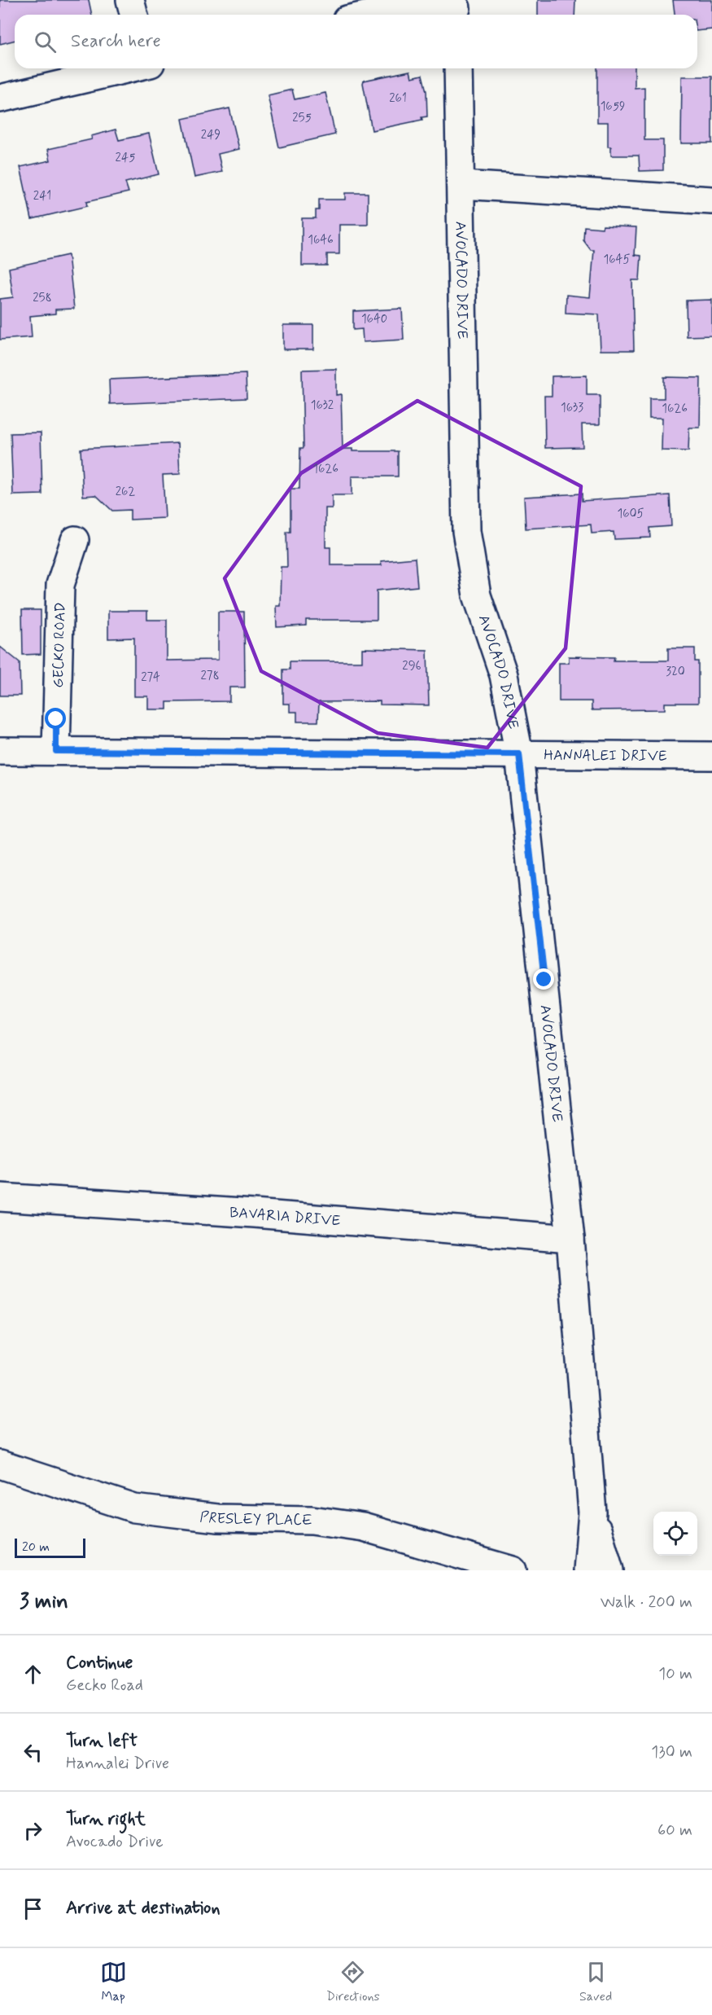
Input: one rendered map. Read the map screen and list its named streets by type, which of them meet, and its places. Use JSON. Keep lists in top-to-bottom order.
{
  "streets": {
    "street": [
      "AVOCADO DRIVE",
      "GECKO ROAD",
      "HANNALEI DRIVE",
      "BAVARIA DRIVE",
      "PRESLEY PLACE"
    ]
  },
  "crossings": [
    ["AVOCADO DRIVE", "HANNALEI DRIVE"],
    ["AVOCADO DRIVE", "BAVARIA DRIVE"],
    ["GECKO ROAD", "HANNALEI DRIVE"]
  ],
  "house_numbers": [
    "261",
    "1659",
    "255",
    "249",
    "245",
    "241",
    "1646",
    "1645",
    "258",
    "1640",
    "1632",
    "1633",
    "1626",
    "1626",
    "262",
    "1605",
    "296",
    "320",
    "278",
    "274"
  ],
  "scale_bar": "20 m",
  "page": {
    "search": "Search here",
    "scale": "20 m",
    "heading": ["3 min", "Walk · 200 m"],
    "list": [
      ["Continue", "Gecko Road", "10 m"],
      ["Turn left", "Hannalei Drive", "130 m"],
      ["Turn right", "Avocado Drive", "60 m"],
      "Arrive at destination"
    ],
    "nav": ["Map", "Directions", "Saved"]
  }
}
